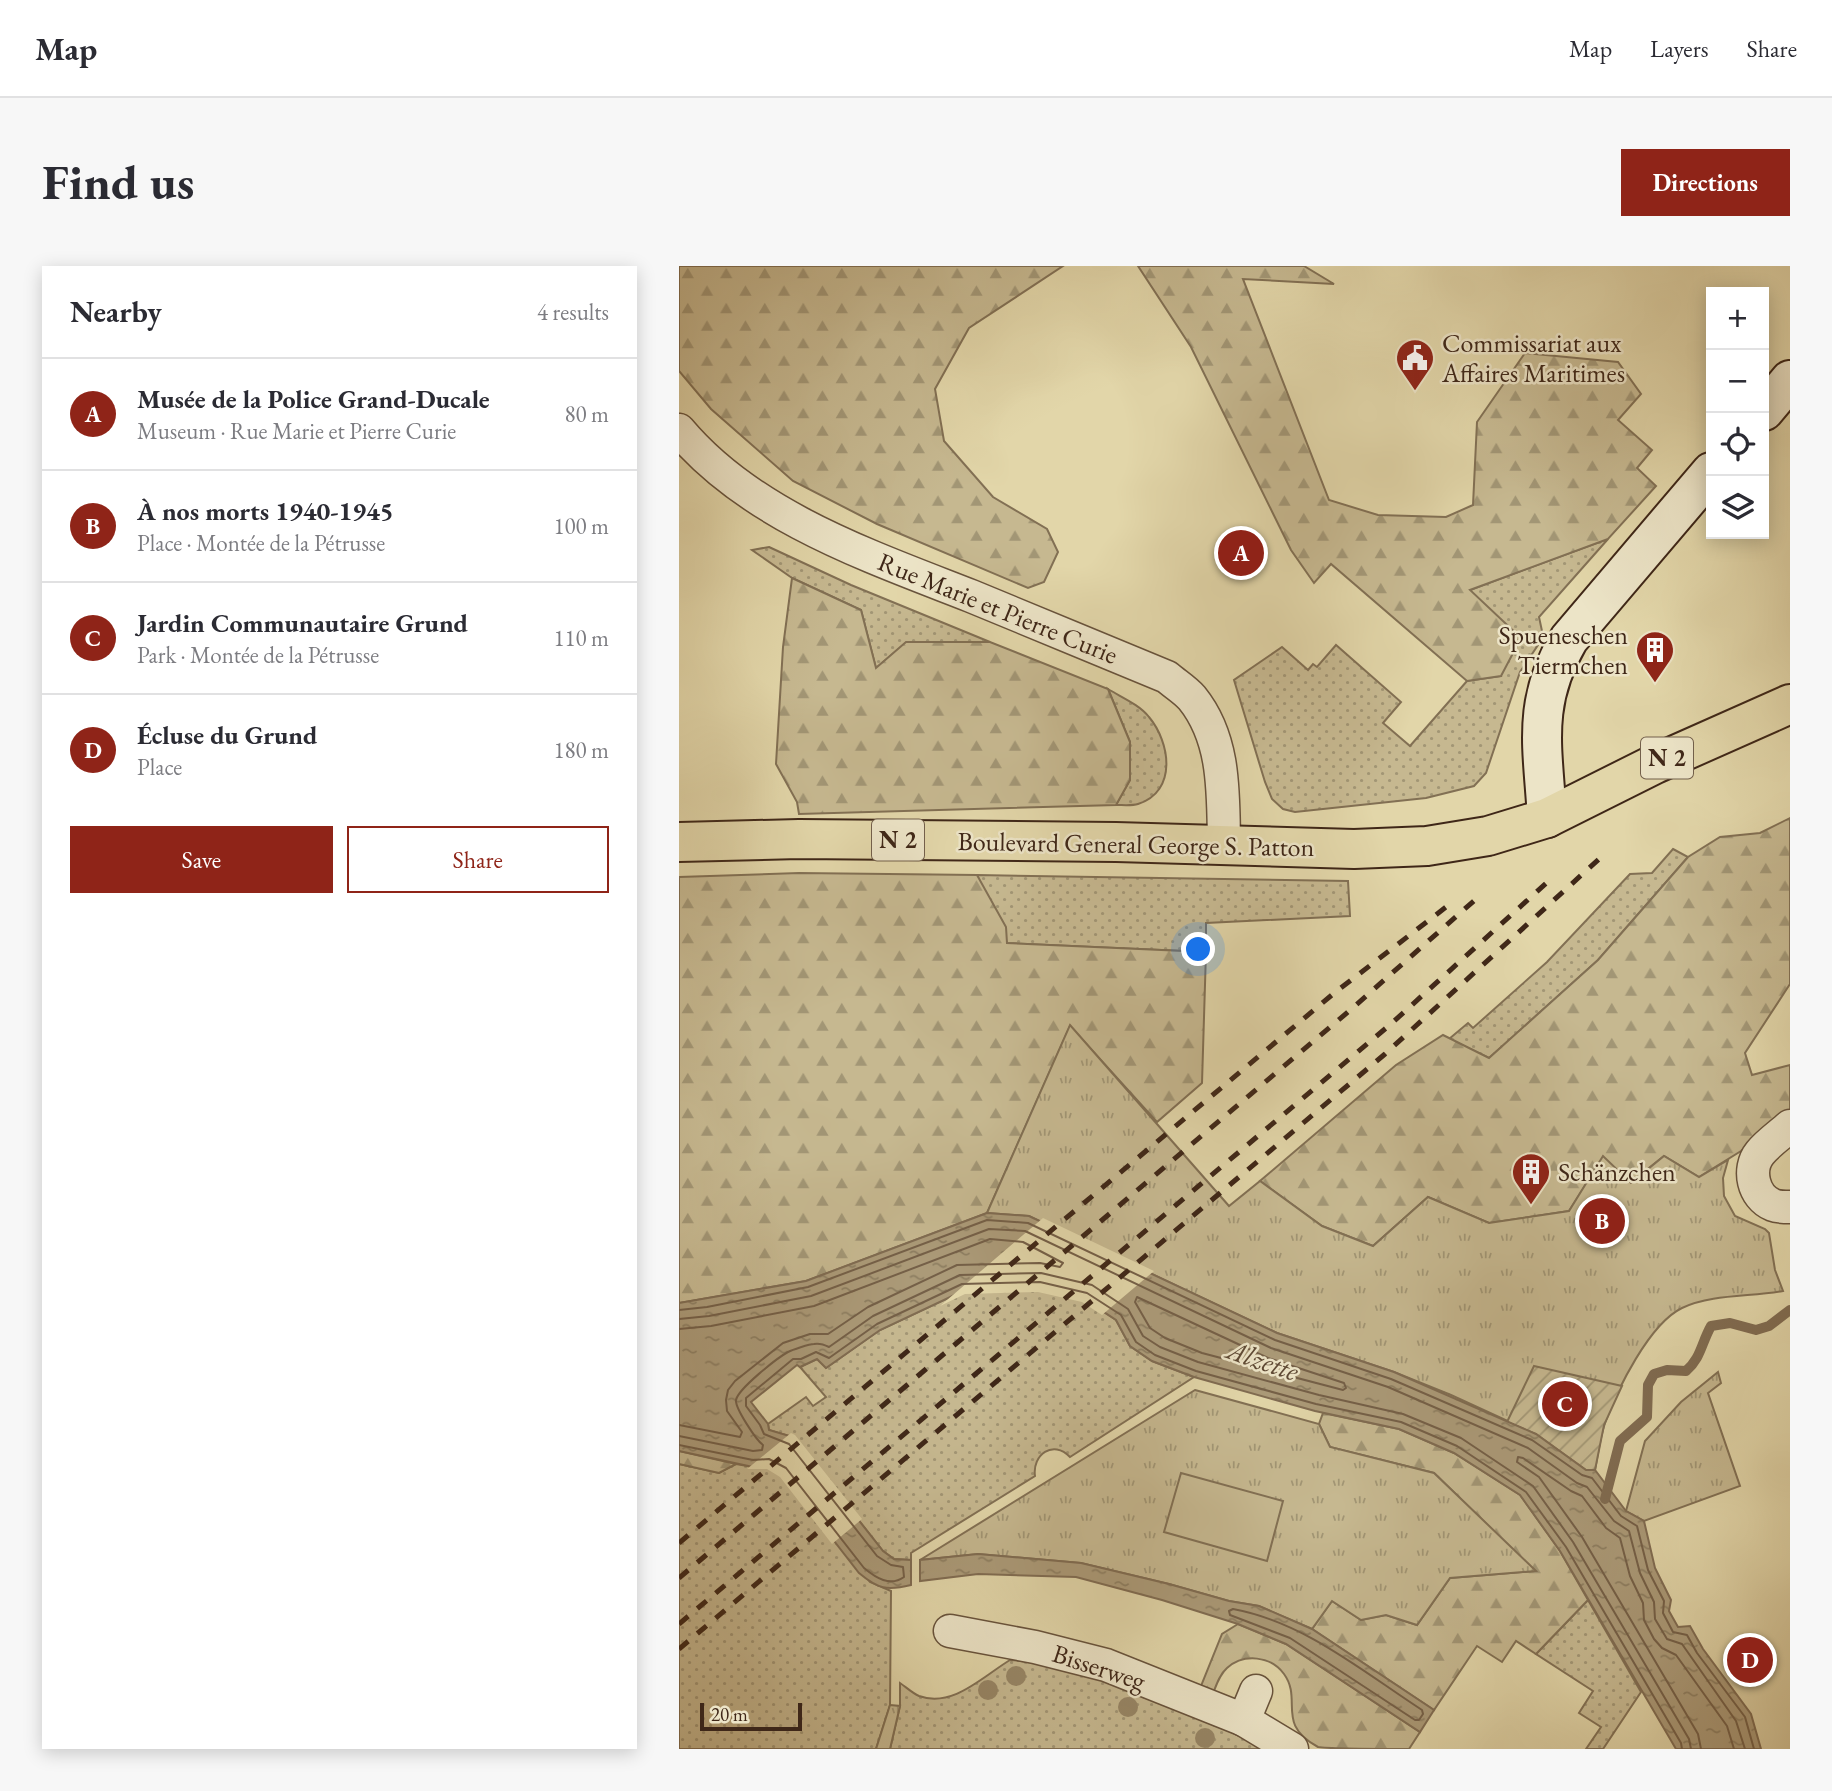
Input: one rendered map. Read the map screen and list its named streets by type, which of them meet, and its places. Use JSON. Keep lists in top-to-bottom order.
{
  "streets": {
    "main road": ["N 2", "Boulevard General George S. Patton"],
    "street": ["Rue Marie et Pierre Curie", "Bisserweg"]
  },
  "crossings": [
    ["Rue Marie et Pierre Curie", "Boulevard General George S. Patton"],
    ["N 2", "Boulevard General George S. Patton"]
  ],
  "water": ["Alzette"],
  "places": {
    "public building": ["Commissariat aux Affaires Maritimes"],
    "building": ["Spueneschen Tiermchen", "Schänzchen"]
  },
  "scale_bar": "20 m",
  "page": {
    "header": "Map",
    "nav": ["Map", "Layers", "Share"],
    "buttons": [
      "Directions",
      ["Save", "Share"]
    ],
    "title": "Find us",
    "heading": ["Nearby", "4 results"],
    "map_buttons": ["+", "−"],
    "list": [
      {
        "mark": "A",
        "name": "Musée de la Police Grand-Ducale",
        "note": "Museum · Rue Marie et Pierre Curie",
        "value": "80 m"
      },
      {
        "mark": "B",
        "name": "À nos morts 1940-1945",
        "note": "Place · Montée de la Pétrusse",
        "value": "100 m"
      },
      {
        "mark": "C",
        "name": "Jardin Communautaire Grund",
        "note": "Park · Montée de la Pétrusse",
        "value": "110 m"
      },
      {
        "mark": "D",
        "name": "Écluse du Grund",
        "note": "Place",
        "value": "180 m"
      }
    ],
    "pins": [
      "A",
      "B",
      "C",
      "D"
    ],
    "scale": "20 m"
  }
}
